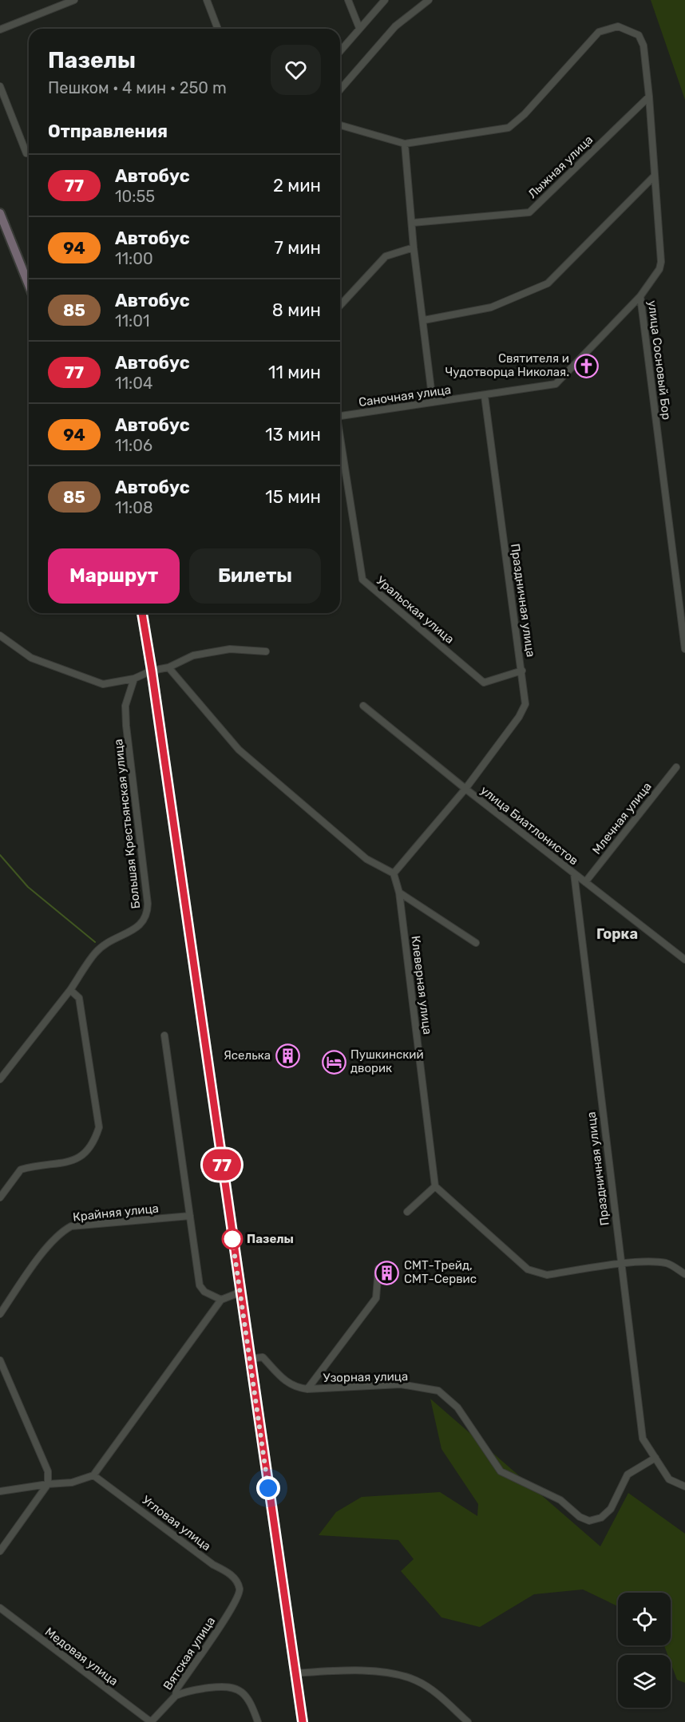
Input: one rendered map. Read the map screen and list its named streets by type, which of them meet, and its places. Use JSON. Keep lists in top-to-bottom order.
{
  "streets": {
    "street": [
      "Лыжная улица",
      "улица Сосновый Бор",
      "Саночная улица",
      "Праздничная улица",
      "Уральская улица",
      "Млечная улица",
      "Большая Крестьянская улица",
      "улица Биатлонистов",
      "Клеверная улица",
      "Крайняя улица",
      "Узорная улица",
      "Угловая улица",
      "Вятская улица",
      "Медовая улица"
    ]
  },
  "crossings": [
    ["Лыжная улица", "улица Сосновый Бор"],
    ["улица Сосновый Бор", "Саночная улица"],
    ["Саночная улица", "Праздничная улица"],
    ["Праздничная улица", "Уральская улица"],
    ["Праздничная улица", "улица Биатлонистов"],
    ["Праздничная улица", "Клеверная улица"],
    ["Праздничная улица", "Узорная улица"],
    ["Млечная улица", "улица Биатлонистов"],
    ["Угловая улица", "Вятская улица"],
    ["Вятская улица", "Медовая улица"]
  ],
  "districts": ["Горка"],
  "places": {
    "church": ["Святителя и Чудотворца Николая."],
    "building": ["Яселька", "СМТ-Трейд, СМТ-Сервис"],
    "hotel": ["Пушкинский дворик"],
    "other": ["Пазелы"]
  },
  "lines": ["bus line 77"],
  "page": {
    "on_map": "77",
    "heading": [
      ["Пазелы", "Пешком · 4 мин · 250 m"],
      "Отправления"
    ],
    "list": [
      {
        "mark": "77",
        "name": "Автобус",
        "note": "10:55",
        "value": "2 мин"
      },
      {
        "mark": "94",
        "name": "Автобус",
        "note": "11:00",
        "value": "7 мин"
      },
      {
        "mark": "85",
        "name": "Автобус",
        "note": "11:01",
        "value": "8 мин"
      },
      {
        "mark": "77",
        "name": "Автобус",
        "note": "11:04",
        "value": "11 мин"
      },
      {
        "mark": "94",
        "name": "Автобус",
        "note": "11:06",
        "value": "13 мин"
      },
      {
        "mark": "85",
        "name": "Автобус",
        "note": "11:08",
        "value": "15 мин"
      }
    ],
    "buttons": ["Маршрут", "Билеты"]
  }
}
